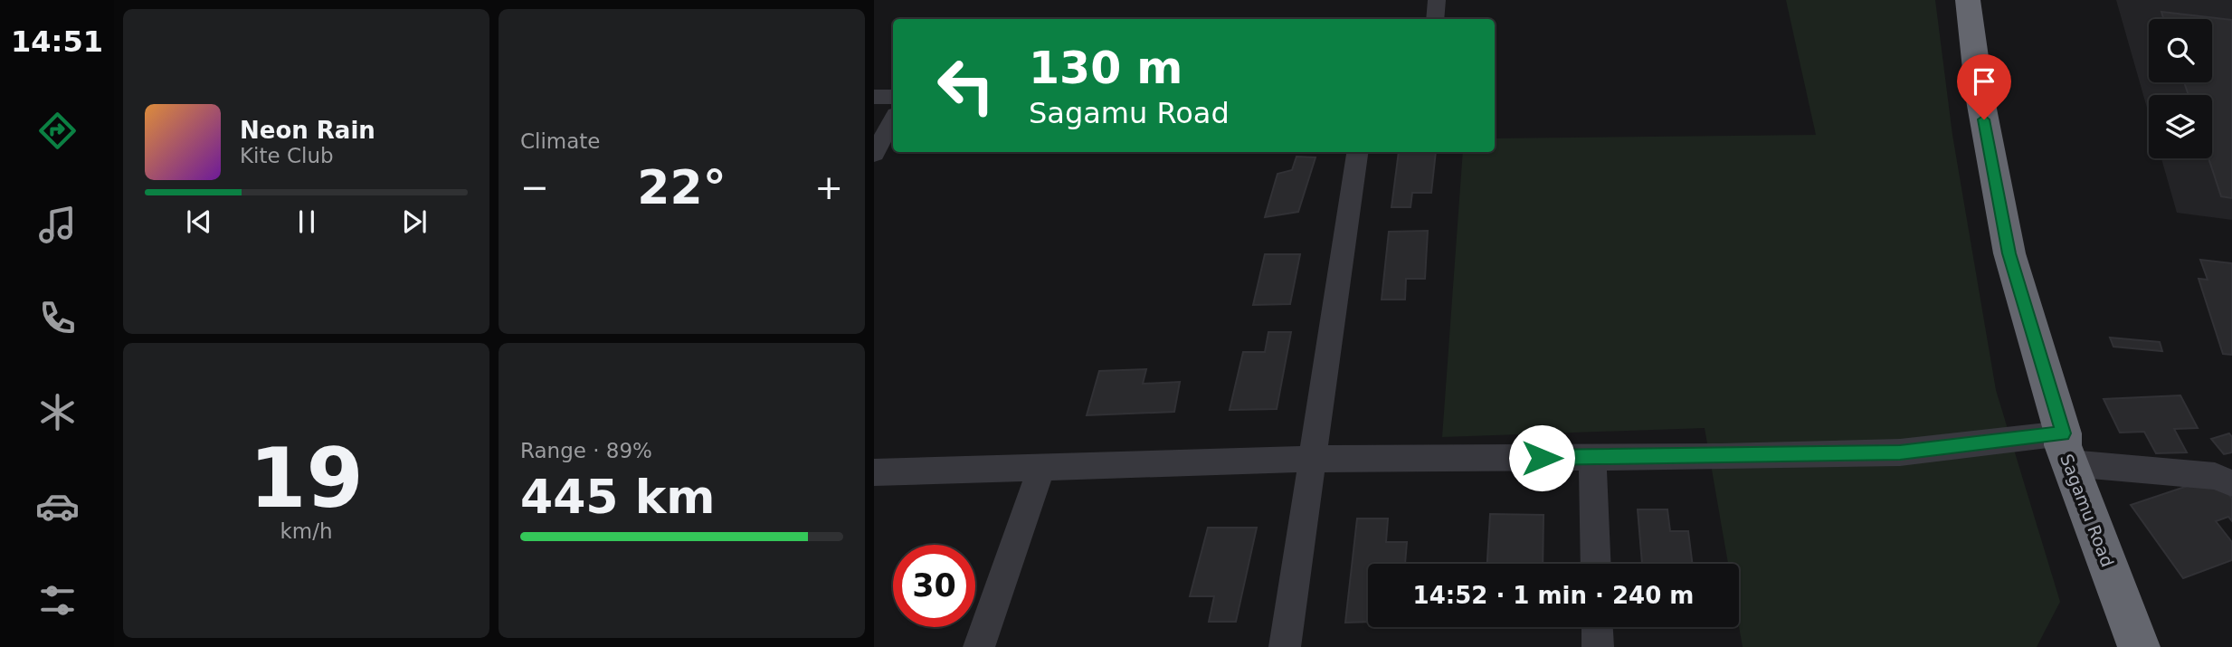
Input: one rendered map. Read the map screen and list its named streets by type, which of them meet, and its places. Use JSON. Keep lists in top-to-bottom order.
{
  "streets": {
    "highway": ["Sagamu Road"]
  },
  "page": {
    "tabs": "14:51",
    "tile": [
      "Climate",
      ["19", "km/h"],
      ["Range · 89%", "445 km"]
    ],
    "turn": ["130 m", "Sagamu Road"],
    "song": ["Neon Rain", "Kite Club"],
    "heat": ["−", "22°", "+"],
    "limit": "30",
    "trip": "14:52 · 1 min · 240 m"
  }
}
